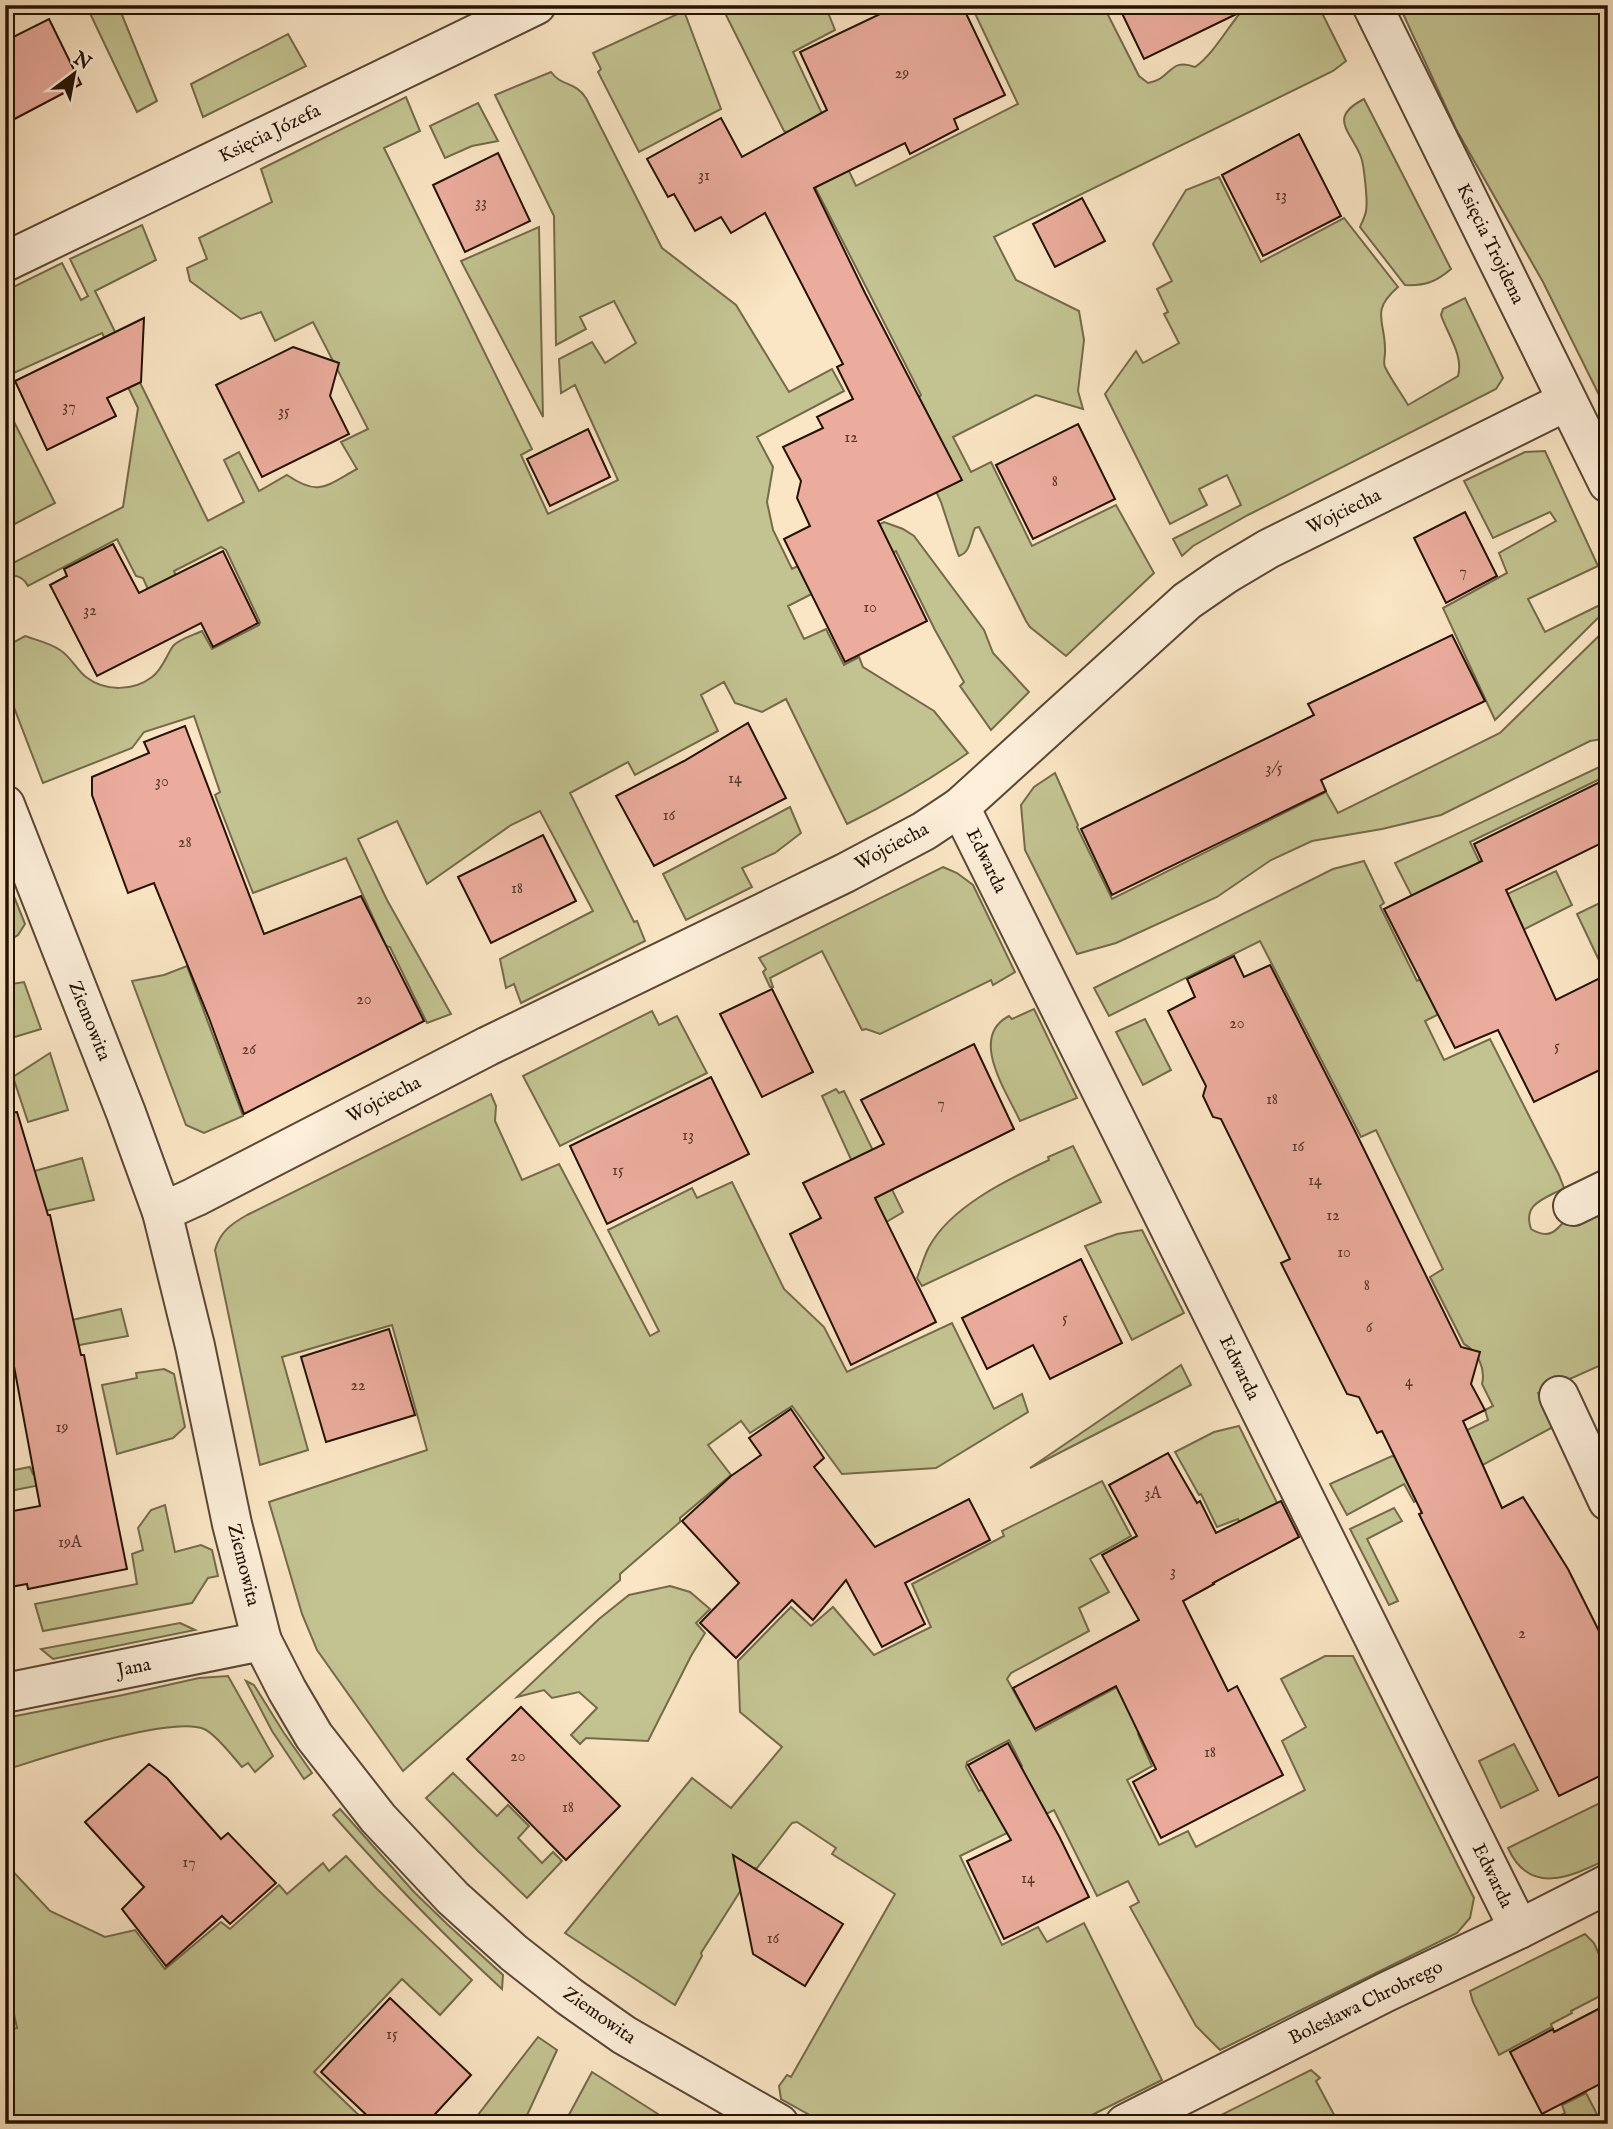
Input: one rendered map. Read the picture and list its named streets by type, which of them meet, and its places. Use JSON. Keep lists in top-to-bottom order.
{
  "streets": {
    "street": [
      "Księcia Józefa",
      "Księcia Trojdena",
      "Wojciecha",
      "Edwarda",
      "Ziemowita",
      "Jana",
      "Bolesława Chrobrego"
    ]
  },
  "crossings": [
    ["Księcia Trojdena", "Wojciecha"],
    ["Wojciecha", "Edwarda"],
    ["Wojciecha", "Ziemowita"],
    ["Edwarda", "Bolesława Chrobrego"],
    ["Ziemowita", "Jana"]
  ],
  "house_numbers": [
    "29",
    "31",
    "13",
    "33",
    "37",
    "35",
    "12",
    "8",
    "7",
    "10",
    "32",
    "3/5",
    "14",
    "30",
    "16",
    "28",
    "18",
    "20",
    "20",
    "5",
    "26",
    "18",
    "7",
    "13",
    "16",
    "15",
    "14",
    "12",
    "10",
    "8",
    "5",
    "6",
    "4",
    "22",
    "19",
    "3A",
    "19A",
    "3",
    "2",
    "18",
    "20",
    "18",
    "17",
    "14",
    "16",
    "15"
  ],
  "north": "top right"
}
